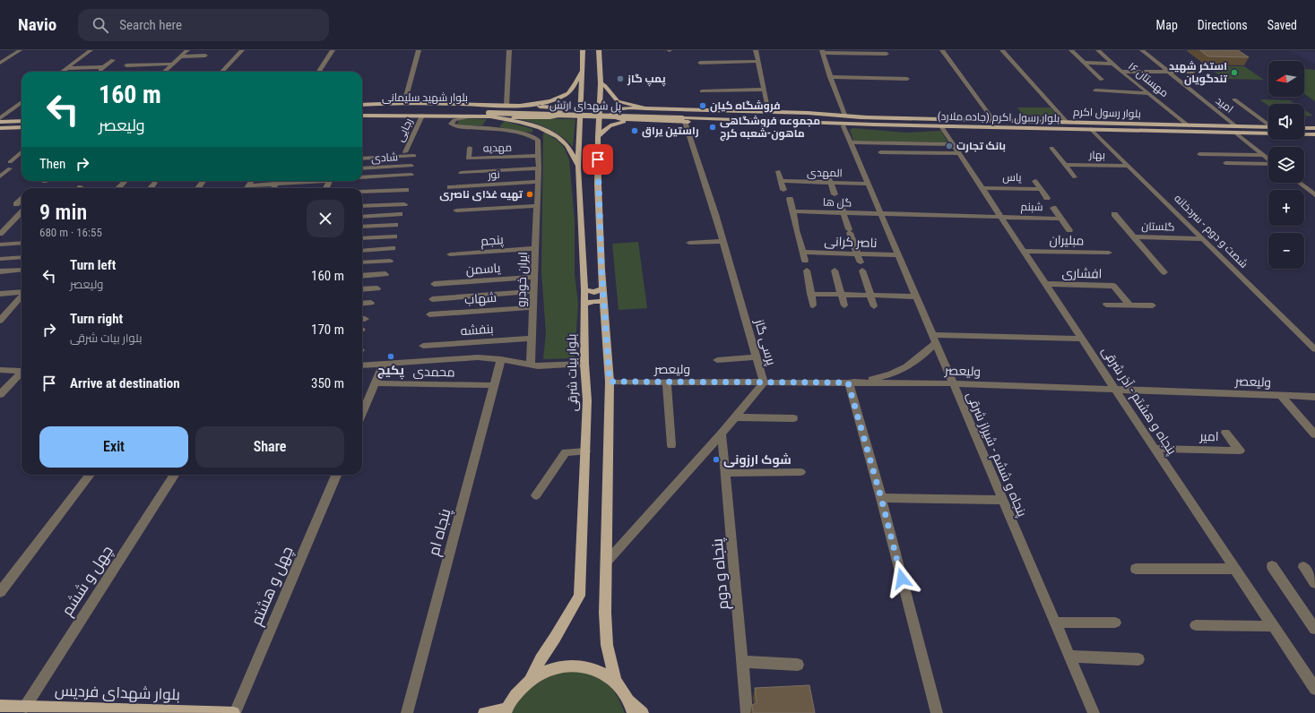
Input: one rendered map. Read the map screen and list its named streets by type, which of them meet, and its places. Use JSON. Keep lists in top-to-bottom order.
{
  "streets": {
    "main road": [
      "بلوار شهید سلیمانی",
      "پل شهدای ارتش",
      "بلوار رسول اکرم",
      "بلوار رسول اکرم (جاده ملارد)",
      "بلوار بیات شرقی",
      "بلوار شهدای فردیس"
    ],
    "street": [
      "مهستان ۱۶",
      "امید",
      "رجایی",
      "مهدیه",
      "بهار",
      "شادی",
      "المهدی",
      "نور",
      "یاس",
      "گل ها",
      "شبنم",
      "گلستان",
      "شصت و دوم - سردخانه",
      "پنجم",
      "مبلیران",
      "ناصر کرانی",
      "یاسمن",
      "افشاری",
      "ایران خودرو",
      "شهاب",
      "بنفشه",
      "پرسی گاز",
      "ولیعصر",
      "محمدی",
      "پنجاه و هشتم - آذر شرقی",
      "امیر",
      "پنجاه و ششم - شیراز شرقی",
      "پنجاه ام",
      "پنجاه و دوم",
      "چهل و ششم",
      "چهل و هشتم"
    ]
  },
  "crossings": [
    ["مهستان ۱۶", "بلوار رسول اکرم"],
    ["بلوار شهید سلیمانی", "پل شهدای ارتش"],
    ["امید", "بلوار رسول اکرم"],
    ["امید", "بلوار رسول اکرم (جاده ملارد)"],
    ["پل شهدای ارتش", "بلوار رسول اکرم"],
    ["پل شهدای ارتش", "بلوار رسول اکرم (جاده ملارد)"],
    ["پل شهدای ارتش", "پرسی گاز"],
    ["بلوار رسول اکرم", "بلوار رسول اکرم (جاده ملارد)"],
    ["بلوار رسول اکرم", "پرسی گاز"],
    ["بلوار رسول اکرم (جاده ملارد)", "شصت و دوم - سردخانه"],
    ["بلوار رسول اکرم (جاده ملارد)", "پرسی گاز"],
    ["بلوار رسول اکرم (جاده ملارد)", "پنجاه و هشتم - آذر شرقی"],
    ["مهدیه", "ایران خودرو"],
    ["بهار", "شصت و دوم - سردخانه"],
    ["المهدی", "پنجاه و ششم - شیراز شرقی"],
    ["نور", "ایران خودرو"],
    ["یاس", "پنجاه و هشتم - آذر شرقی"],
    ["گل ها", "شبنم"],
    ["گل ها", "پنجاه و هشتم - آذر شرقی"],
    ["گل ها", "پنجاه و ششم - شیراز شرقی"],
    ["شبنم", "پنجاه و هشتم - آذر شرقی"],
    ["گلستان", "شصت و دوم - سردخانه"],
    ["پنجم", "ایران خودرو"],
    ["مبلیران", "پنجاه و هشتم - آذر شرقی"],
    ["ناصر کرانی", "پنجاه و ششم - شیراز شرقی"],
    ["یاسمن", "ایران خودرو"],
    ["افشاری", "پنجاه و هشتم - آذر شرقی"],
    ["ایران خودرو", "شهاب"],
    ["ایران خودرو", "بنفشه"],
    ["پرسی گاز", "ولیعصر"],
    ["پرسی گاز", "پنجاه و دوم"],
    ["ولیعصر", "پنجاه و هشتم - آذر شرقی"],
    ["ولیعصر", "پنجاه و ششم - شیراز شرقی"],
    ["محمدی", "پنجاه ام"],
    ["پنجاه و هشتم - آذر شرقی", "امیر"],
    ["چهل و ششم", "بلوار شهدای فردیس"],
    ["چهل و هشتم", "بلوار شهدای فردیس"]
  ],
  "places": [
    "استخر شهید تندگویان",
    "پمپ گاز",
    "فروشگاه کیان",
    "مجموعه فروشگاهی ماهون-شعبه کرج",
    "راستین یراق",
    "بانک تجارت",
    "تهیه غذای ناصری",
    "پکیج",
    "شوک ارزونی"
  ],
  "north": "left",
  "page": {
    "header": "Navio",
    "search": "Search here",
    "nav": ["Map", "Directions", "Saved"],
    "map_buttons": ["+", "−"],
    "turn": ["160 m", "ولیعصر"],
    "then": "Then",
    "heading": ["9 min", "680 m · 16:55"],
    "list": [
      {
        "name": "Turn left",
        "note": "ولیعصر",
        "value": "160 m"
      },
      {
        "name": "Turn right",
        "note": "بلوار بیات شرقی",
        "value": "170 m"
      },
      {
        "name": "Arrive at destination",
        "value": "350 m"
      }
    ],
    "buttons": ["Exit", "Share"]
  }
}
